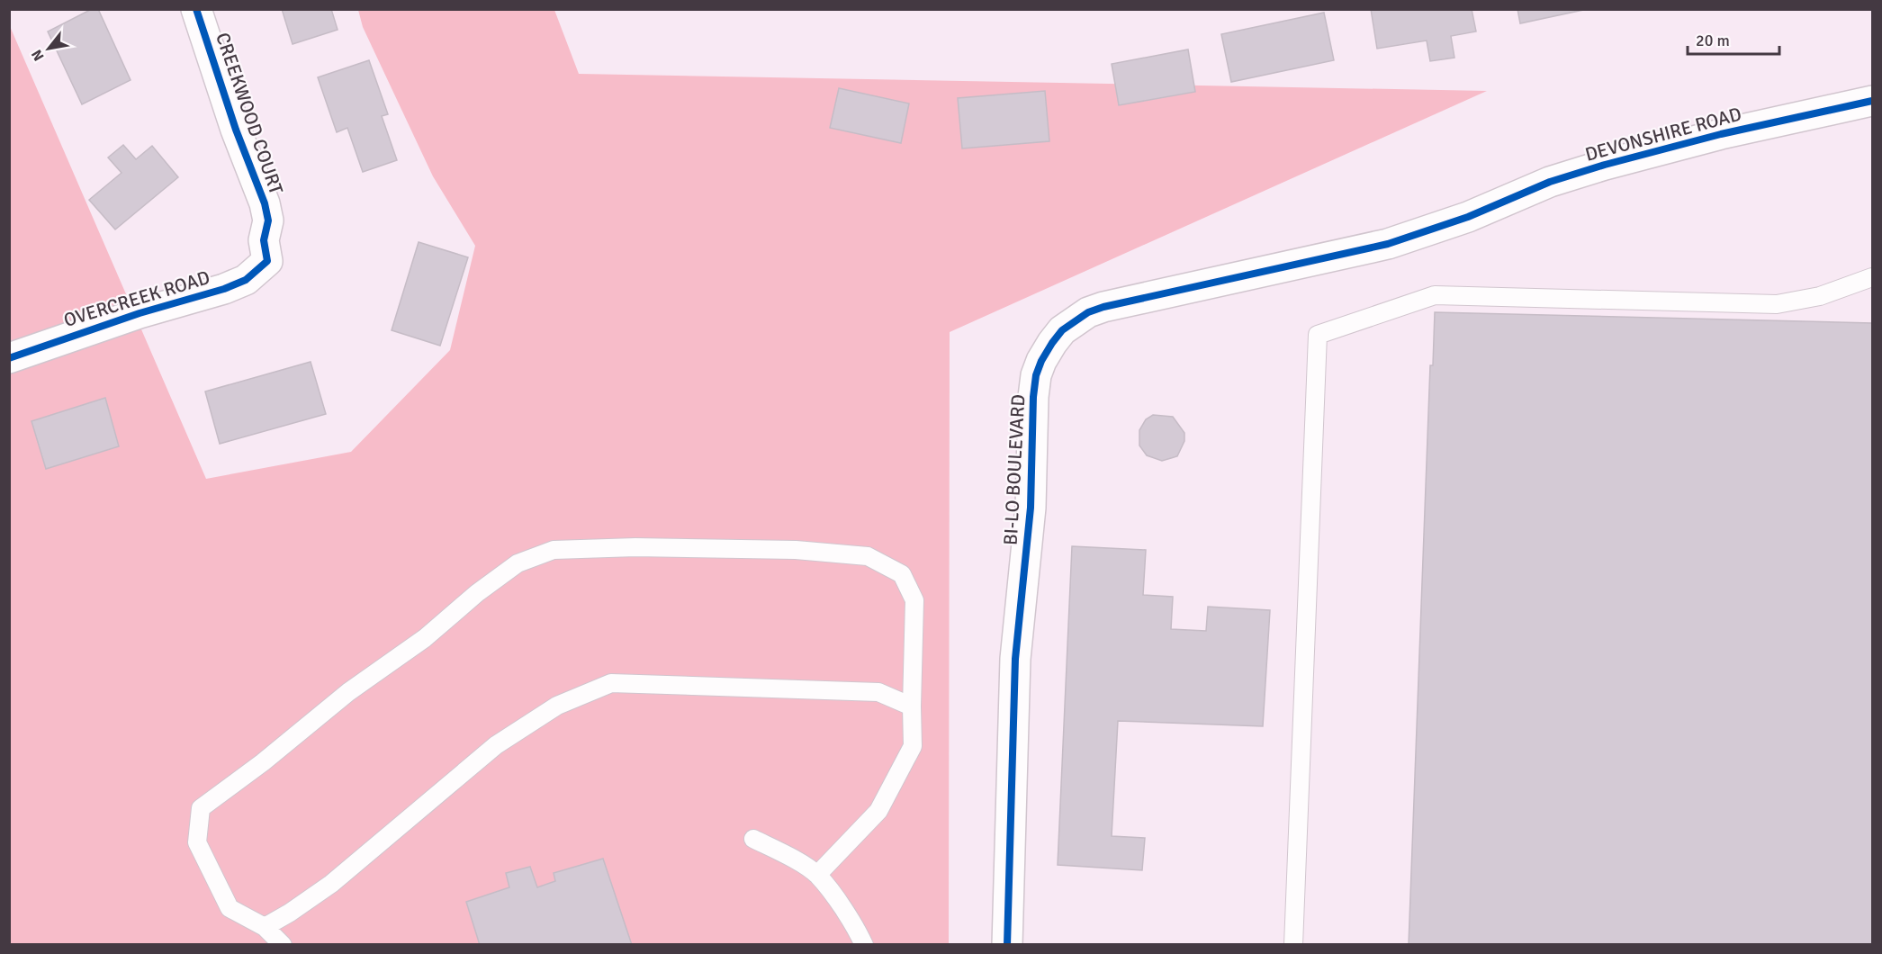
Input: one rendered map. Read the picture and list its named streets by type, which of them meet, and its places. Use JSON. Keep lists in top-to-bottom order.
{
  "streets": {
    "street": [
      "CREEKWOOD COURT",
      "DEVONSHIRE ROAD",
      "OVERCREEK ROAD",
      "BI-LO BOULEVARD"
    ]
  },
  "crossings": [
    ["CREEKWOOD COURT", "OVERCREEK ROAD"],
    ["DEVONSHIRE ROAD", "BI-LO BOULEVARD"]
  ],
  "scale_bar": "20 m",
  "north": "bottom left"
}
